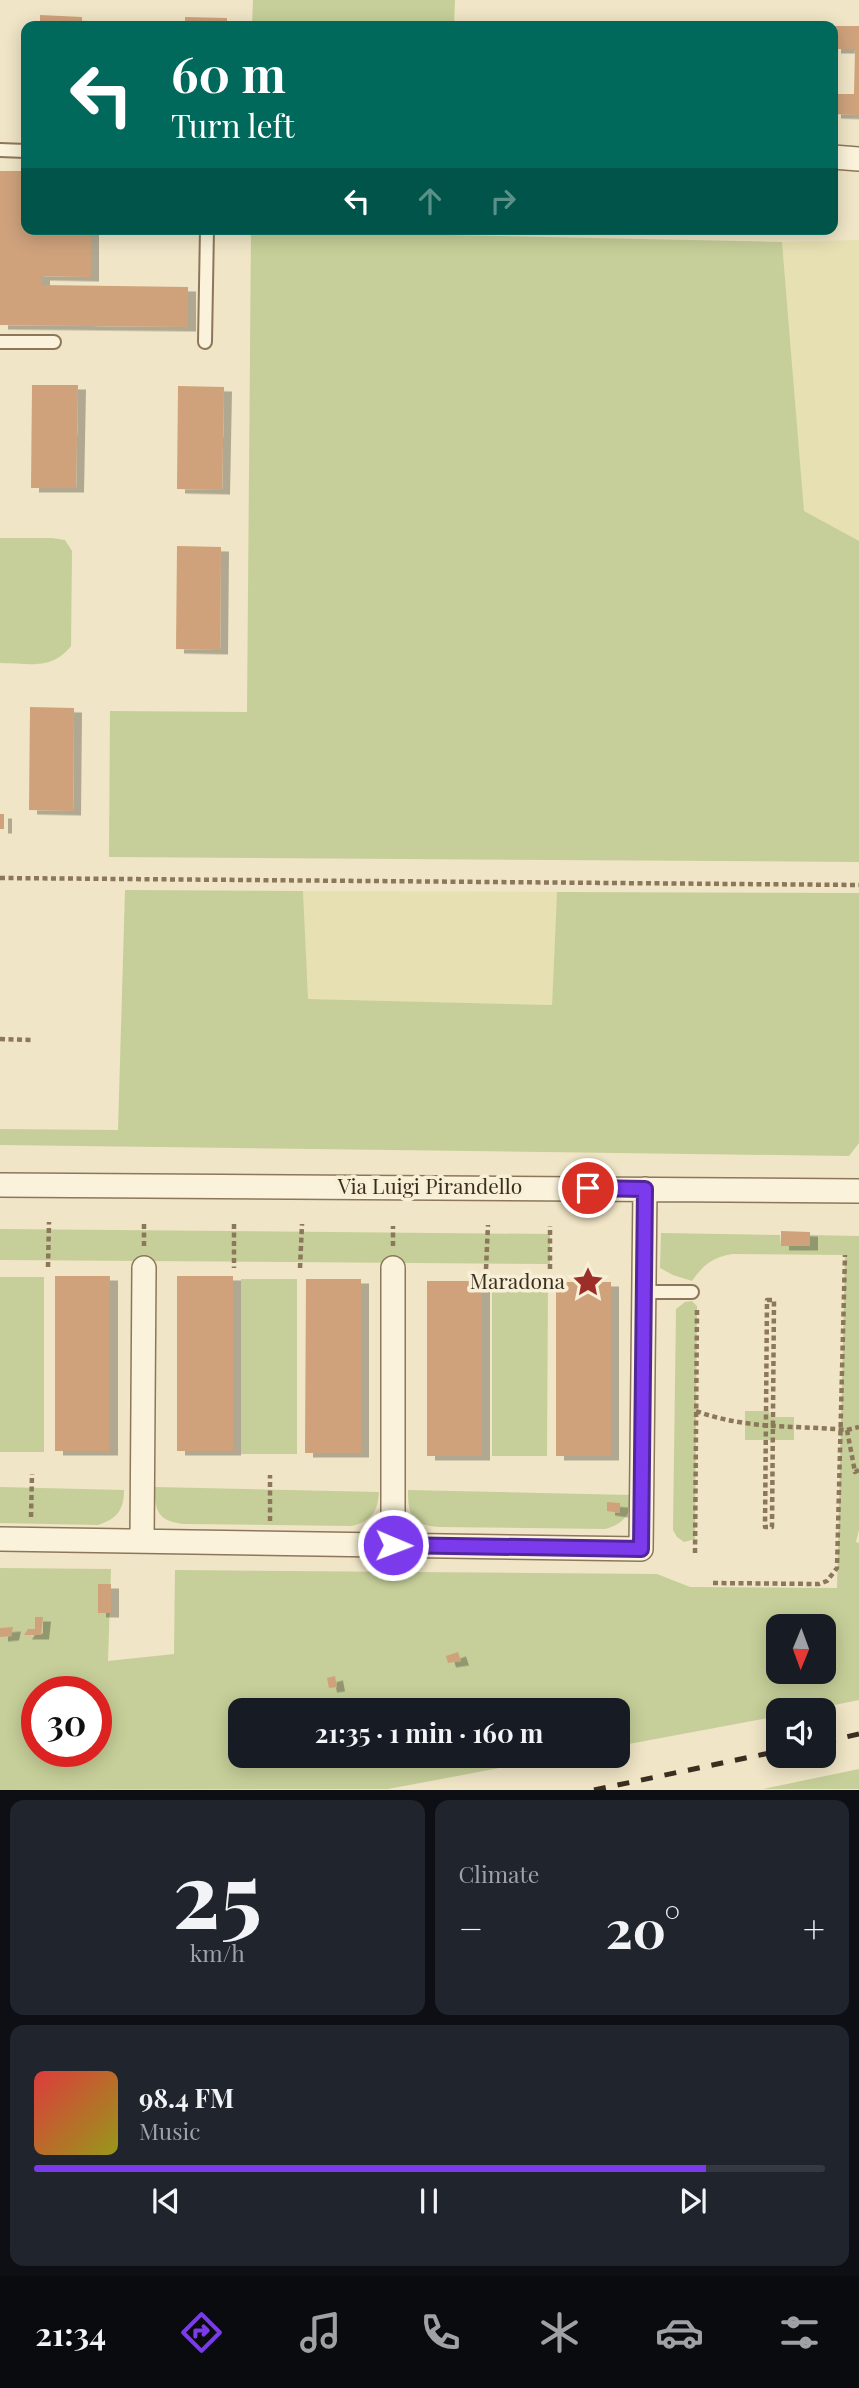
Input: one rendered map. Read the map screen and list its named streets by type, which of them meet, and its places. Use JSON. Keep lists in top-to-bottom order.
{
  "streets": {
    "street": ["Via Luigi Pirandello"]
  },
  "places": {
    "place": ["Maradona"]
  },
  "north": "bottom",
  "page": {
    "turn": ["60 m", "Turn left"],
    "limit": "30",
    "trip": "21:35 · 1 min · 160 m",
    "tile": [
      ["25", "km/h"],
      "Climate"
    ],
    "heat": ["−", "20°", "+"],
    "song": ["98.4 FM", "Music"],
    "tabs": "21:34"
  }
}
